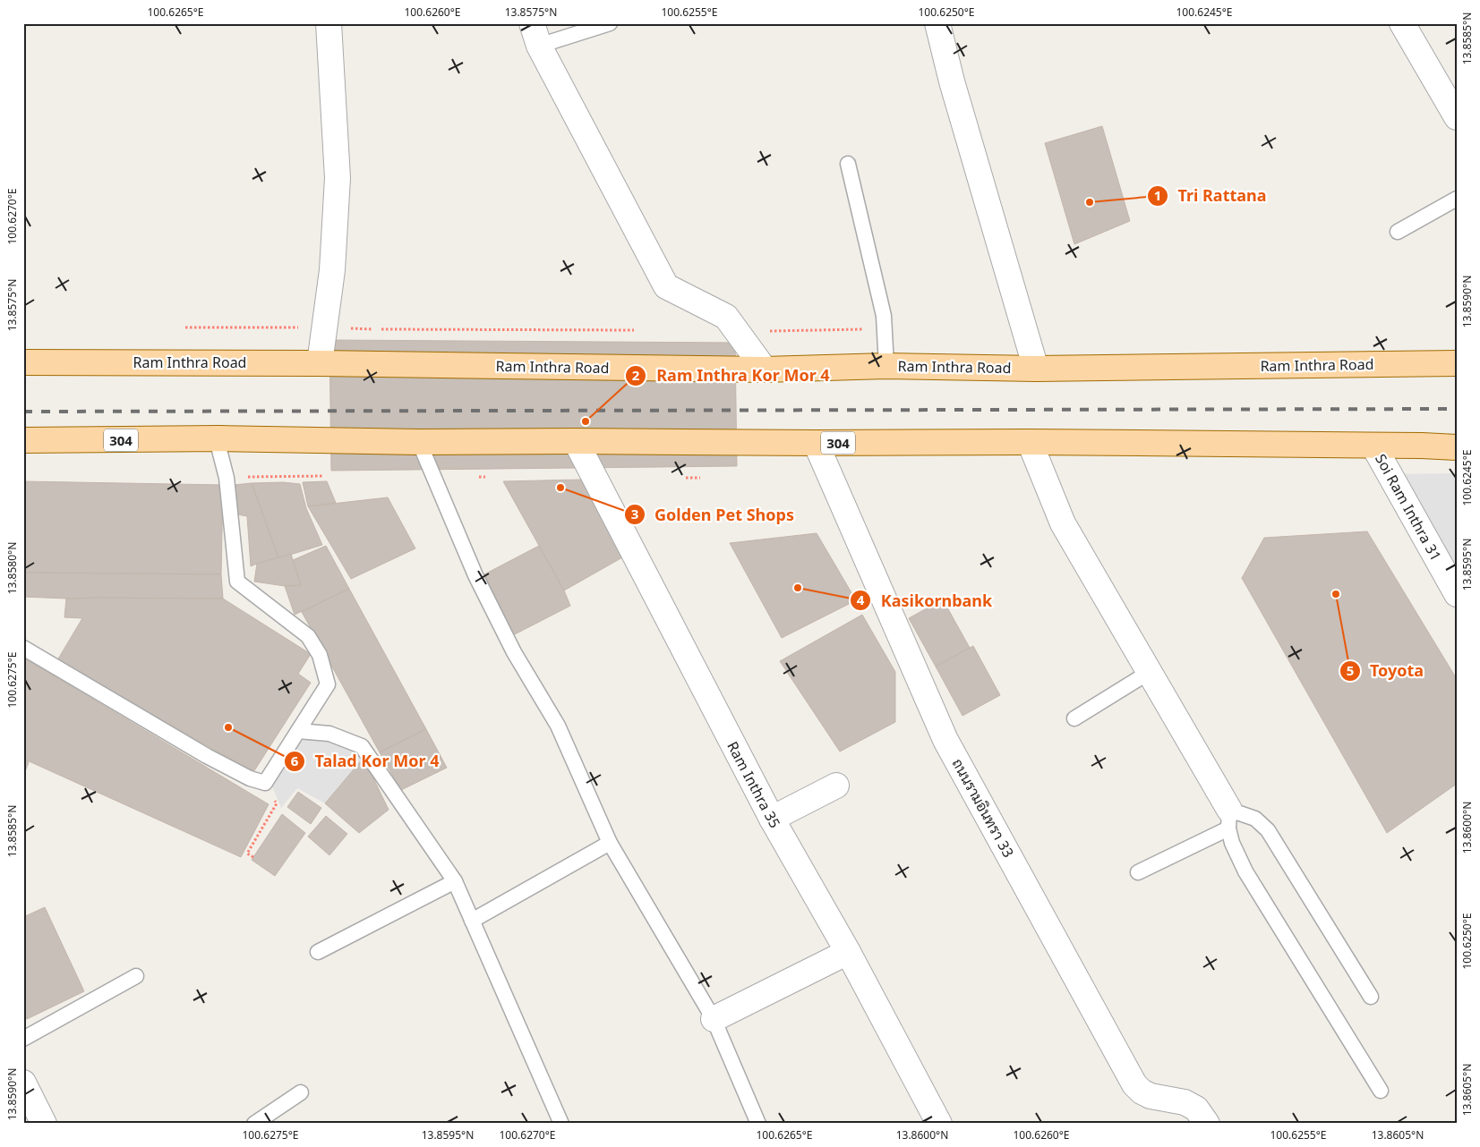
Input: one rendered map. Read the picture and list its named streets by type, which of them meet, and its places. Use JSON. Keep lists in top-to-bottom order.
{
  "streets": {
    "main road": ["Ram Inthra Road", "304"],
    "street": ["Soi Ram Inthra 31", "Ram Inthra 35", "ถนนรามอินทรา 33"]
  },
  "crossings": [
    ["304", "Soi Ram Inthra 31"],
    ["304", "Ram Inthra 35"],
    ["304", "ถนนรามอินทรา 33"]
  ],
  "places": [
    "Tri Rattana",
    "Ram Inthra Kor Mor 4",
    "Golden Pet Shops",
    "Kasikornbank",
    "Toyota",
    "Talad Kor Mor 4"
  ],
  "coordinates": [
    "100.6265°E",
    "100.6260°E",
    "13.8575°N",
    "100.6255°E",
    "100.6250°E",
    "100.6245°E",
    "13.8585°N",
    "100.6270°E",
    "13.8590°N",
    "13.8595°N",
    "13.8580°N",
    "100.6275°E",
    "13.8600°N",
    "13.8605°N"
  ]
}
